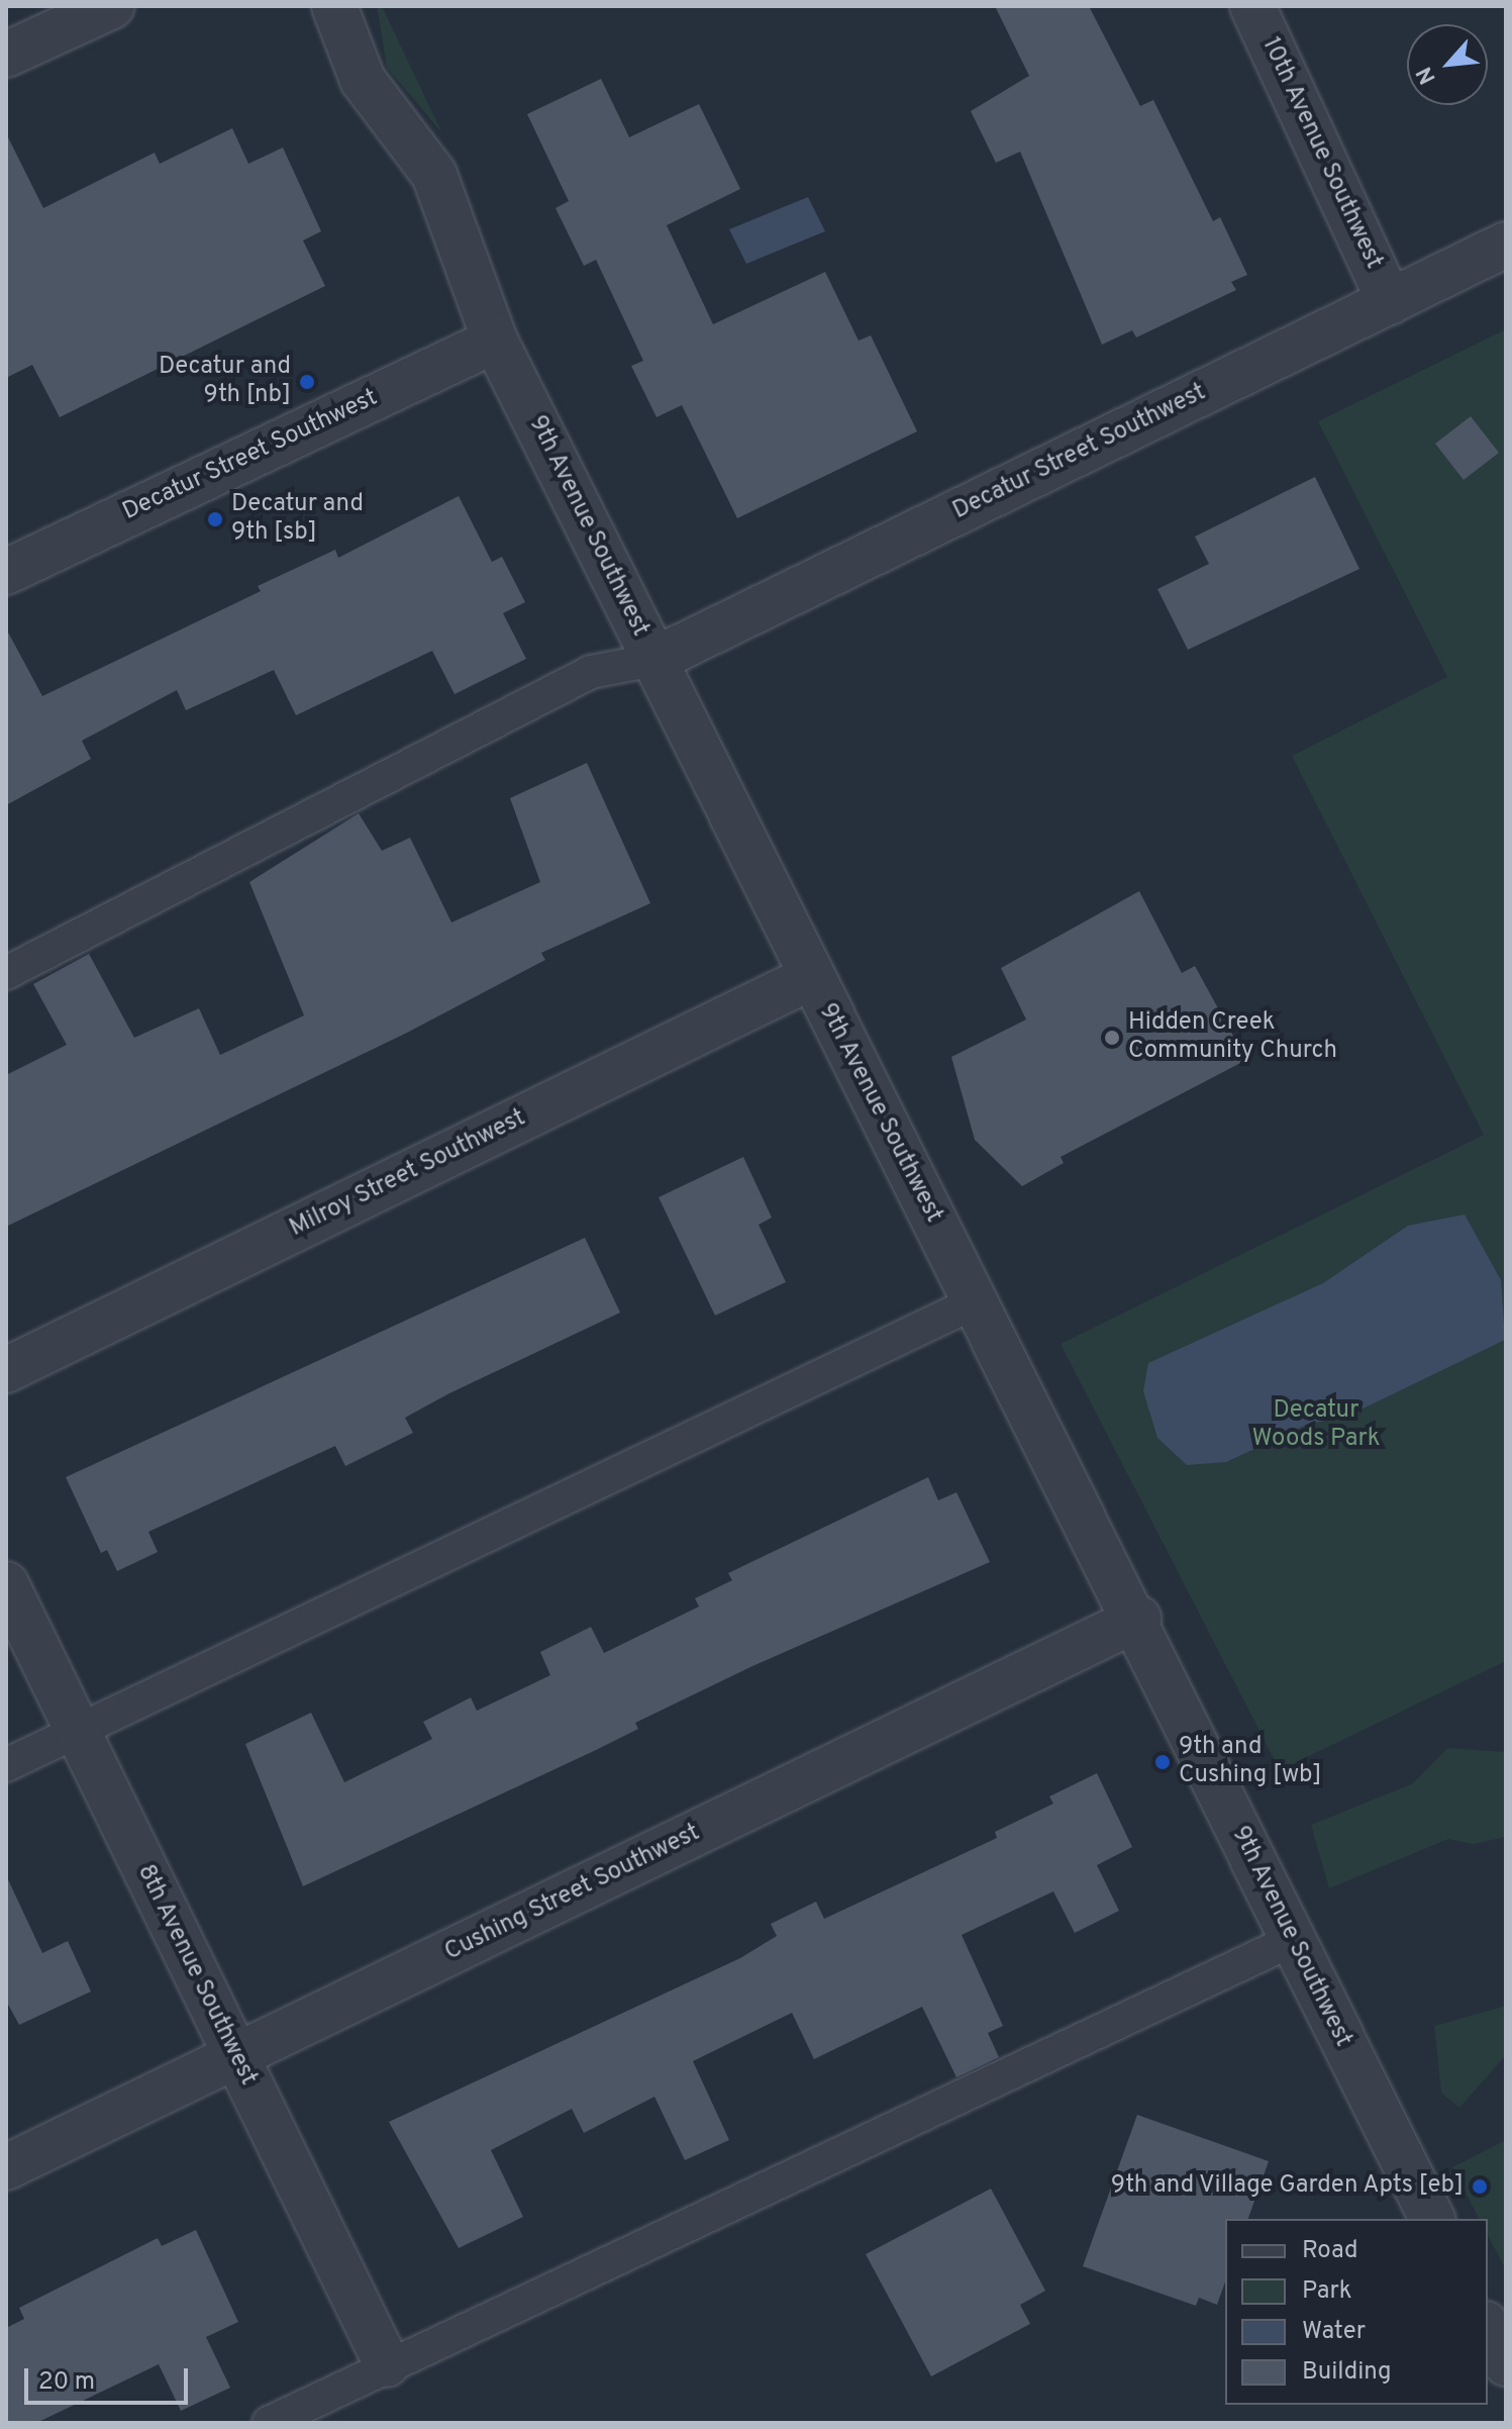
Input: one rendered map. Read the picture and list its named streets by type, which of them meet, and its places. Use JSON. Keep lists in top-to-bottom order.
{
  "streets": {
    "street": [
      "10th Avenue Southwest",
      "Decatur Street Southwest",
      "9th Avenue Southwest",
      "Milroy Street Southwest",
      "Cushing Street Southwest",
      "8th Avenue Southwest"
    ]
  },
  "crossings": [
    ["10th Avenue Southwest", "Decatur Street Southwest"],
    ["Decatur Street Southwest", "9th Avenue Southwest"],
    ["9th Avenue Southwest", "Milroy Street Southwest"],
    ["9th Avenue Southwest", "Cushing Street Southwest"],
    ["Cushing Street Southwest", "8th Avenue Southwest"]
  ],
  "parks": ["Decatur Woods Park"],
  "places": [
    "Decatur and 9th [nb]",
    "Decatur and 9th [sb]",
    "Hidden Creek Community Church",
    "9th and Cushing [wb]",
    "9th and Village Garden Apts [eb]"
  ],
  "legend": [
    "Road",
    "Park",
    "Water",
    "Building"
  ],
  "scale_bar": "20 m",
  "north": "bottom left"
}
